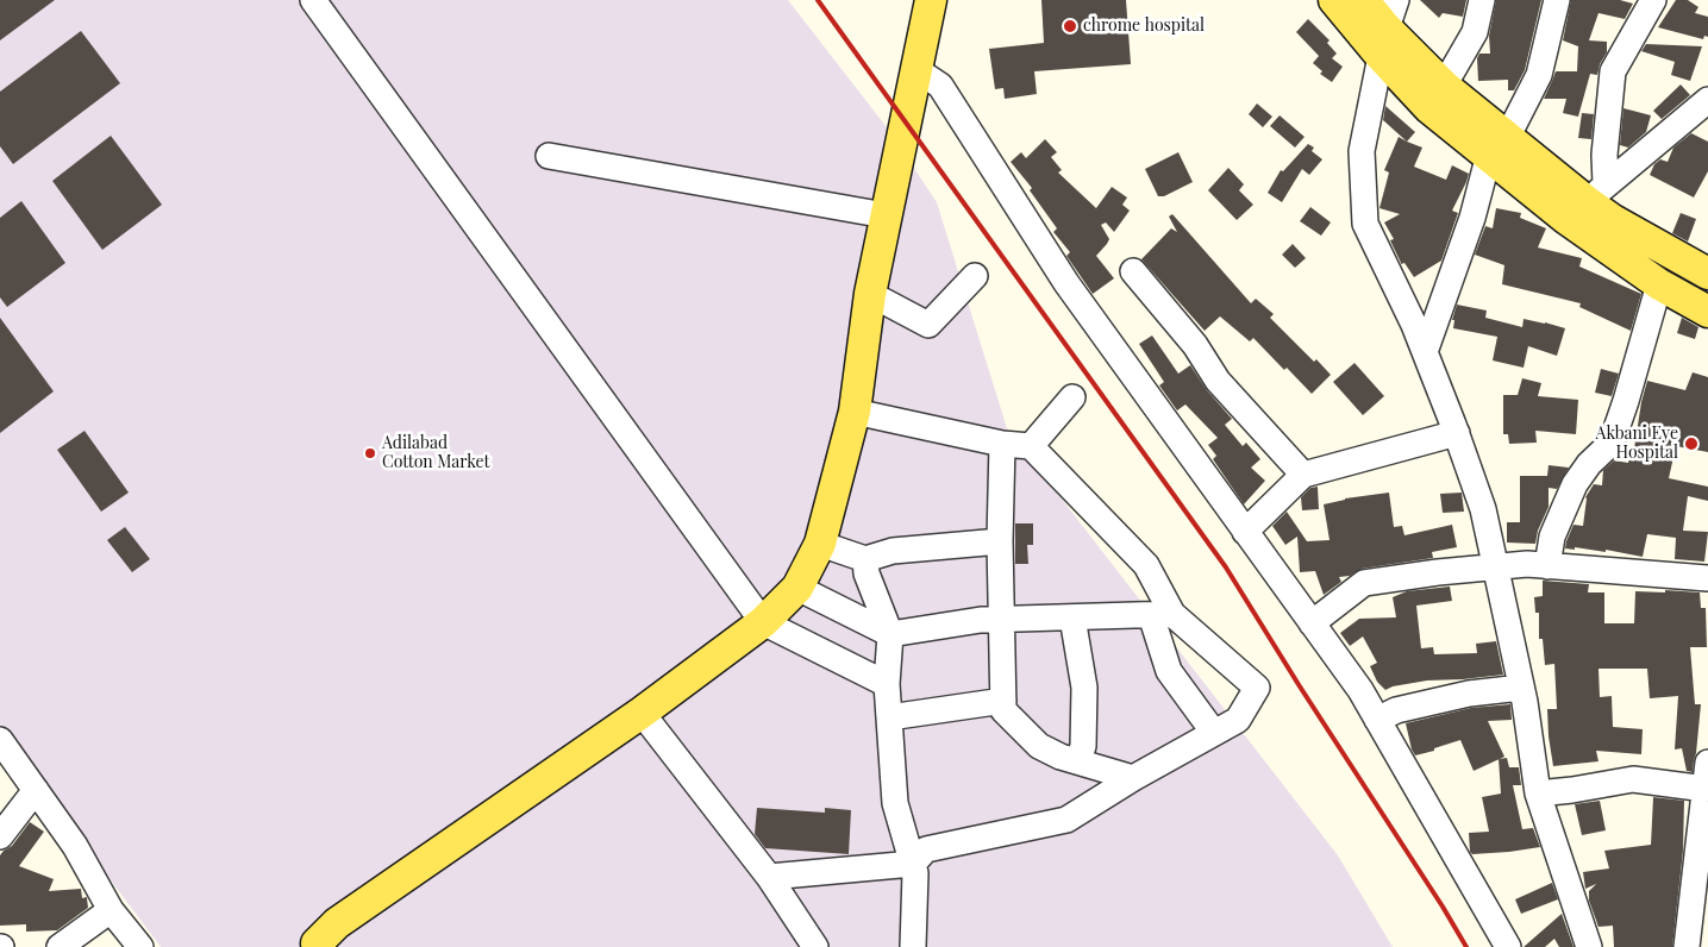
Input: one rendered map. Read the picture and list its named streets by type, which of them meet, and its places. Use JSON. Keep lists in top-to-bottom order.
{
  "places": ["chrome hospital", "Akbani Eye Hospital", "Adilabad Cotton Market"]
}
